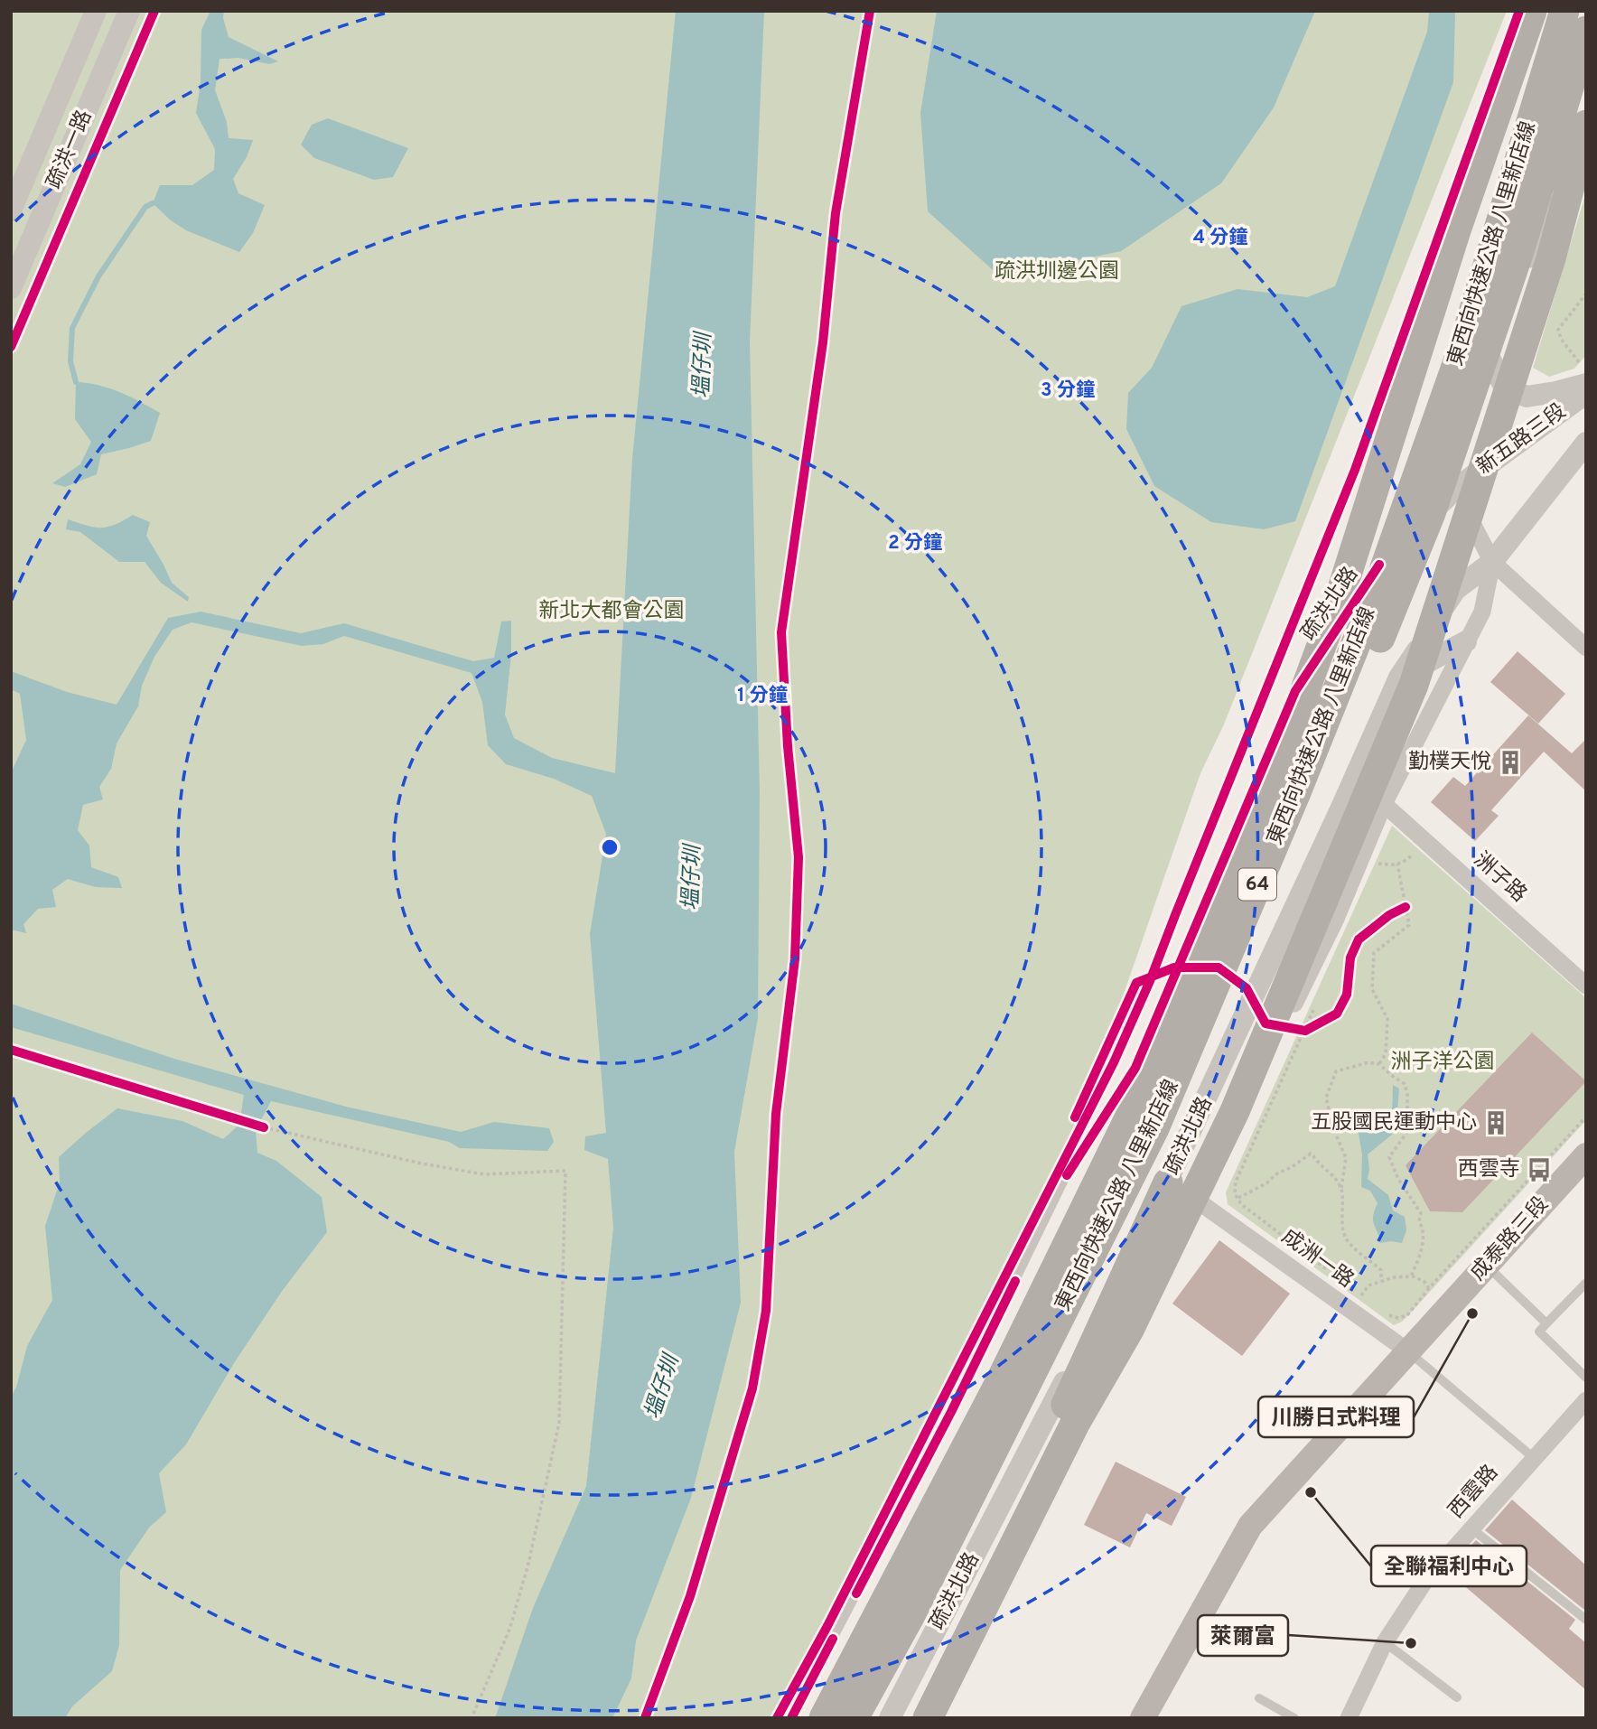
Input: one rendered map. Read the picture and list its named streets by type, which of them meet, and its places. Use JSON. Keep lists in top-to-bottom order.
{
  "streets": {
    "highway": ["東西向快速公路 八里新店線", "64"],
    "main road": ["成泰路三段"],
    "street": [
      "疏洪一路",
      "新五路三段",
      "疏洪北路",
      "洲子路",
      "成洲一路",
      "西雲路"
    ]
  },
  "crossings": [
    ["新五路三段", "疏洪北路"],
    ["疏洪北路", "洲子路"],
    ["疏洪北路", "成洲一路"],
    ["成泰路三段", "成洲一路"]
  ],
  "water": ["塭仔圳"],
  "parks": ["疏洪圳邊公園", "新北大都會公園", "洲子洋公園"],
  "places": {
    "building": ["勤樸天悅", "五股國民運動中心"],
    "bus stop": ["西雲寺"],
    "other": ["川勝日式料理", "全聯福利中心", "萊爾富"]
  },
  "rings": [
    "4 分鐘",
    "3 分鐘",
    "2 分鐘",
    "1 分鐘"
  ]
}
